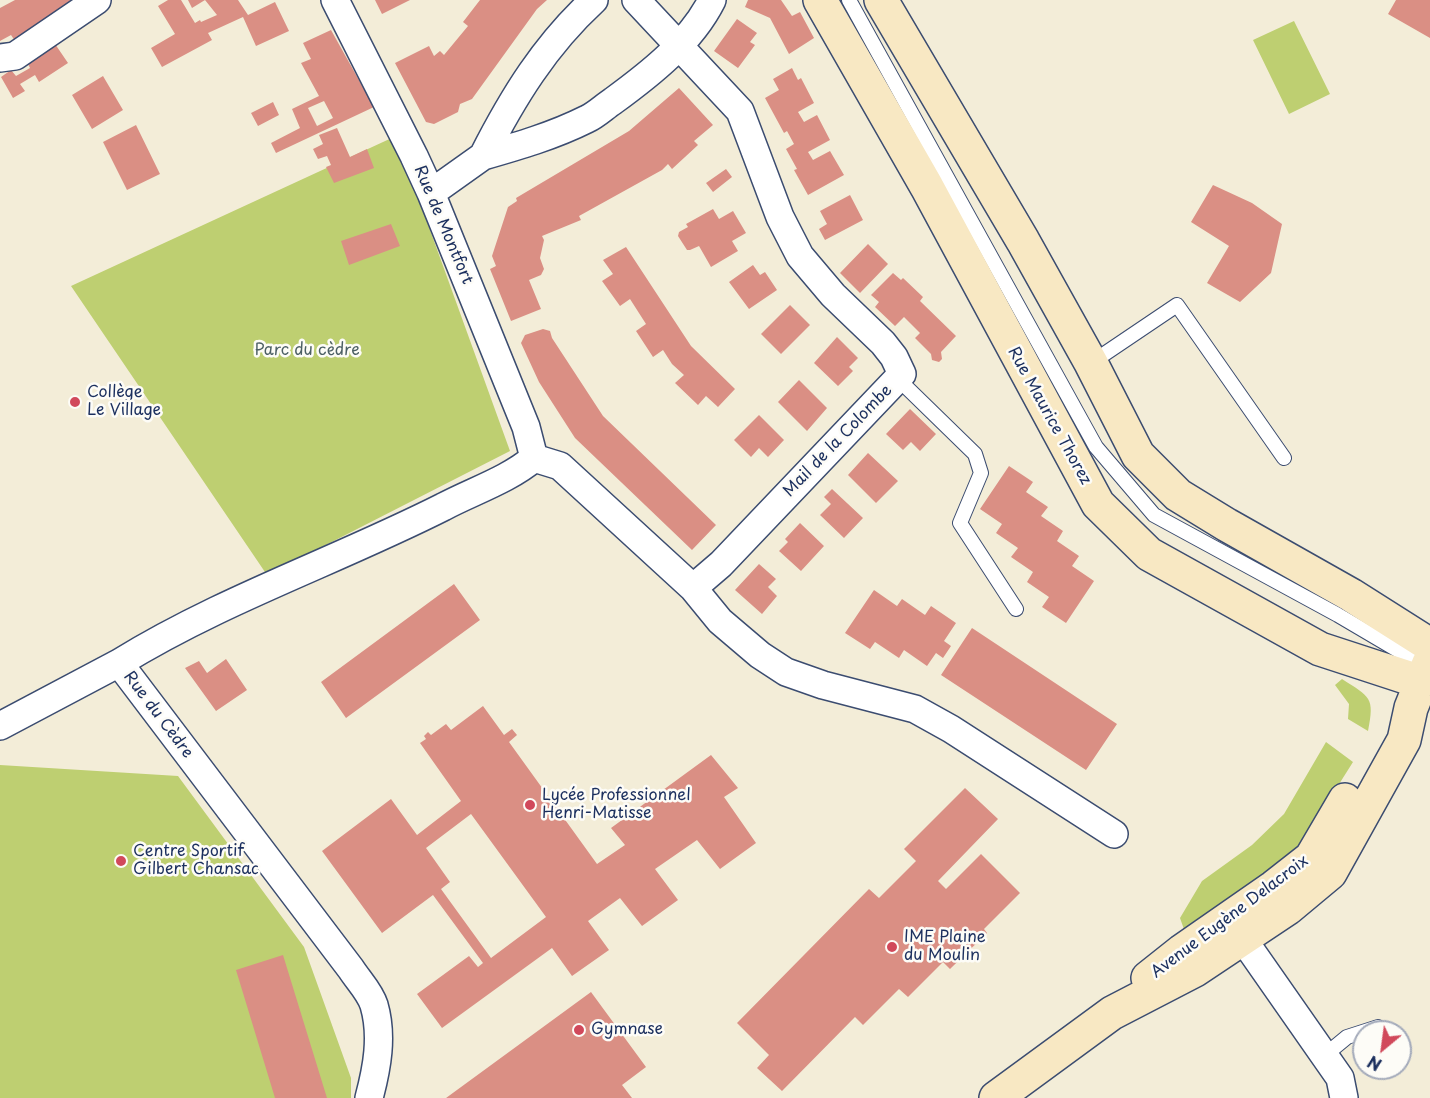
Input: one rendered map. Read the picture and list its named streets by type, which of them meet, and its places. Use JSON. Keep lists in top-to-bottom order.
{
  "streets": {
    "main road": ["Rue Maurice Thorez", "Avenue Eugène Delacroix"],
    "street": ["Rue de Montfort", "Mail de la Colombe", "Rue du Cèdre"]
  },
  "crossings": [
    ["Rue de Montfort", "Rue du Cèdre"],
    ["Rue Maurice Thorez", "Avenue Eugène Delacroix"]
  ],
  "parks": ["Parc du cèdre"],
  "places": [
    "Collège Le Village",
    "Lycée Professionnel Henri-Matisse",
    "Centre Sportif Gilbert Chansac",
    "IME Plaine du Moulin",
    "Gymnase"
  ],
  "north": "bottom left"
}
